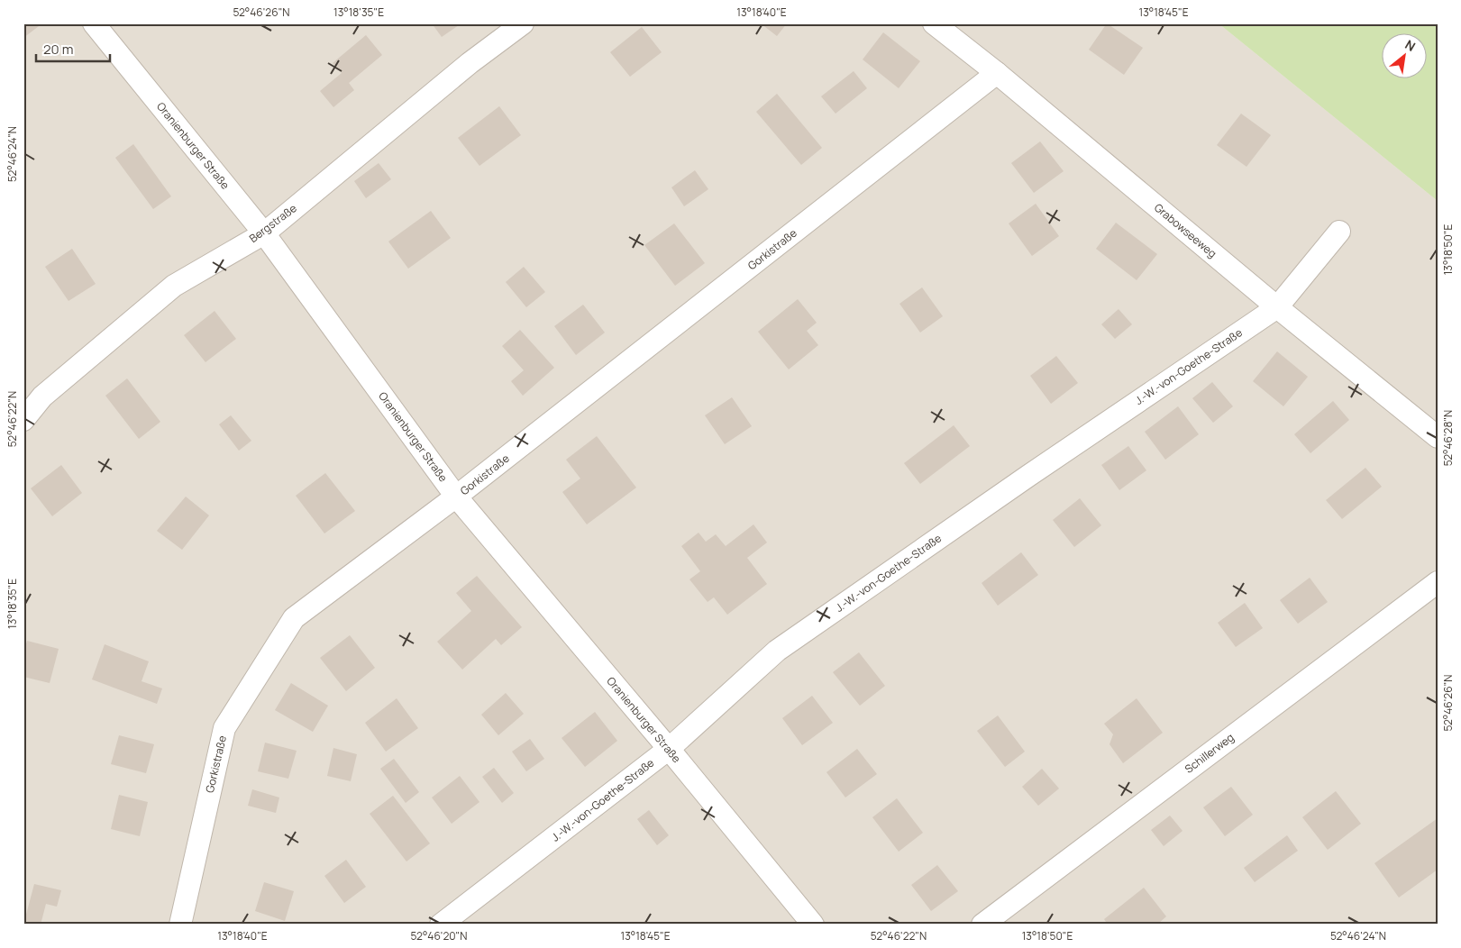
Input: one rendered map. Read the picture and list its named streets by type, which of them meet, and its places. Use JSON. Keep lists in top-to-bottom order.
{
  "streets": {
    "street": [
      "Oranienburger Straße",
      "Bergstraße",
      "Grabowseeweg",
      "Gorkistraße",
      "J.-W.-von-Goethe-Straße",
      "Schillerweg"
    ]
  },
  "crossings": [
    ["Oranienburger Straße", "Bergstraße"],
    ["Oranienburger Straße", "Gorkistraße"],
    ["Oranienburger Straße", "J.-W.-von-Goethe-Straße"],
    ["Grabowseeweg", "Gorkistraße"],
    ["Grabowseeweg", "J.-W.-von-Goethe-Straße"]
  ],
  "scale_bar": "20 m",
  "north": "top right",
  "coordinates": [
    "52°46'26\"N",
    "13°18'35\"E",
    "13°18'40\"E",
    "13°18'45\"E",
    "52°46'24\"N",
    "13°18'50\"E",
    "52°46'22\"N",
    "52°46'28\"N",
    "52°46'20\"N"
  ]
}
